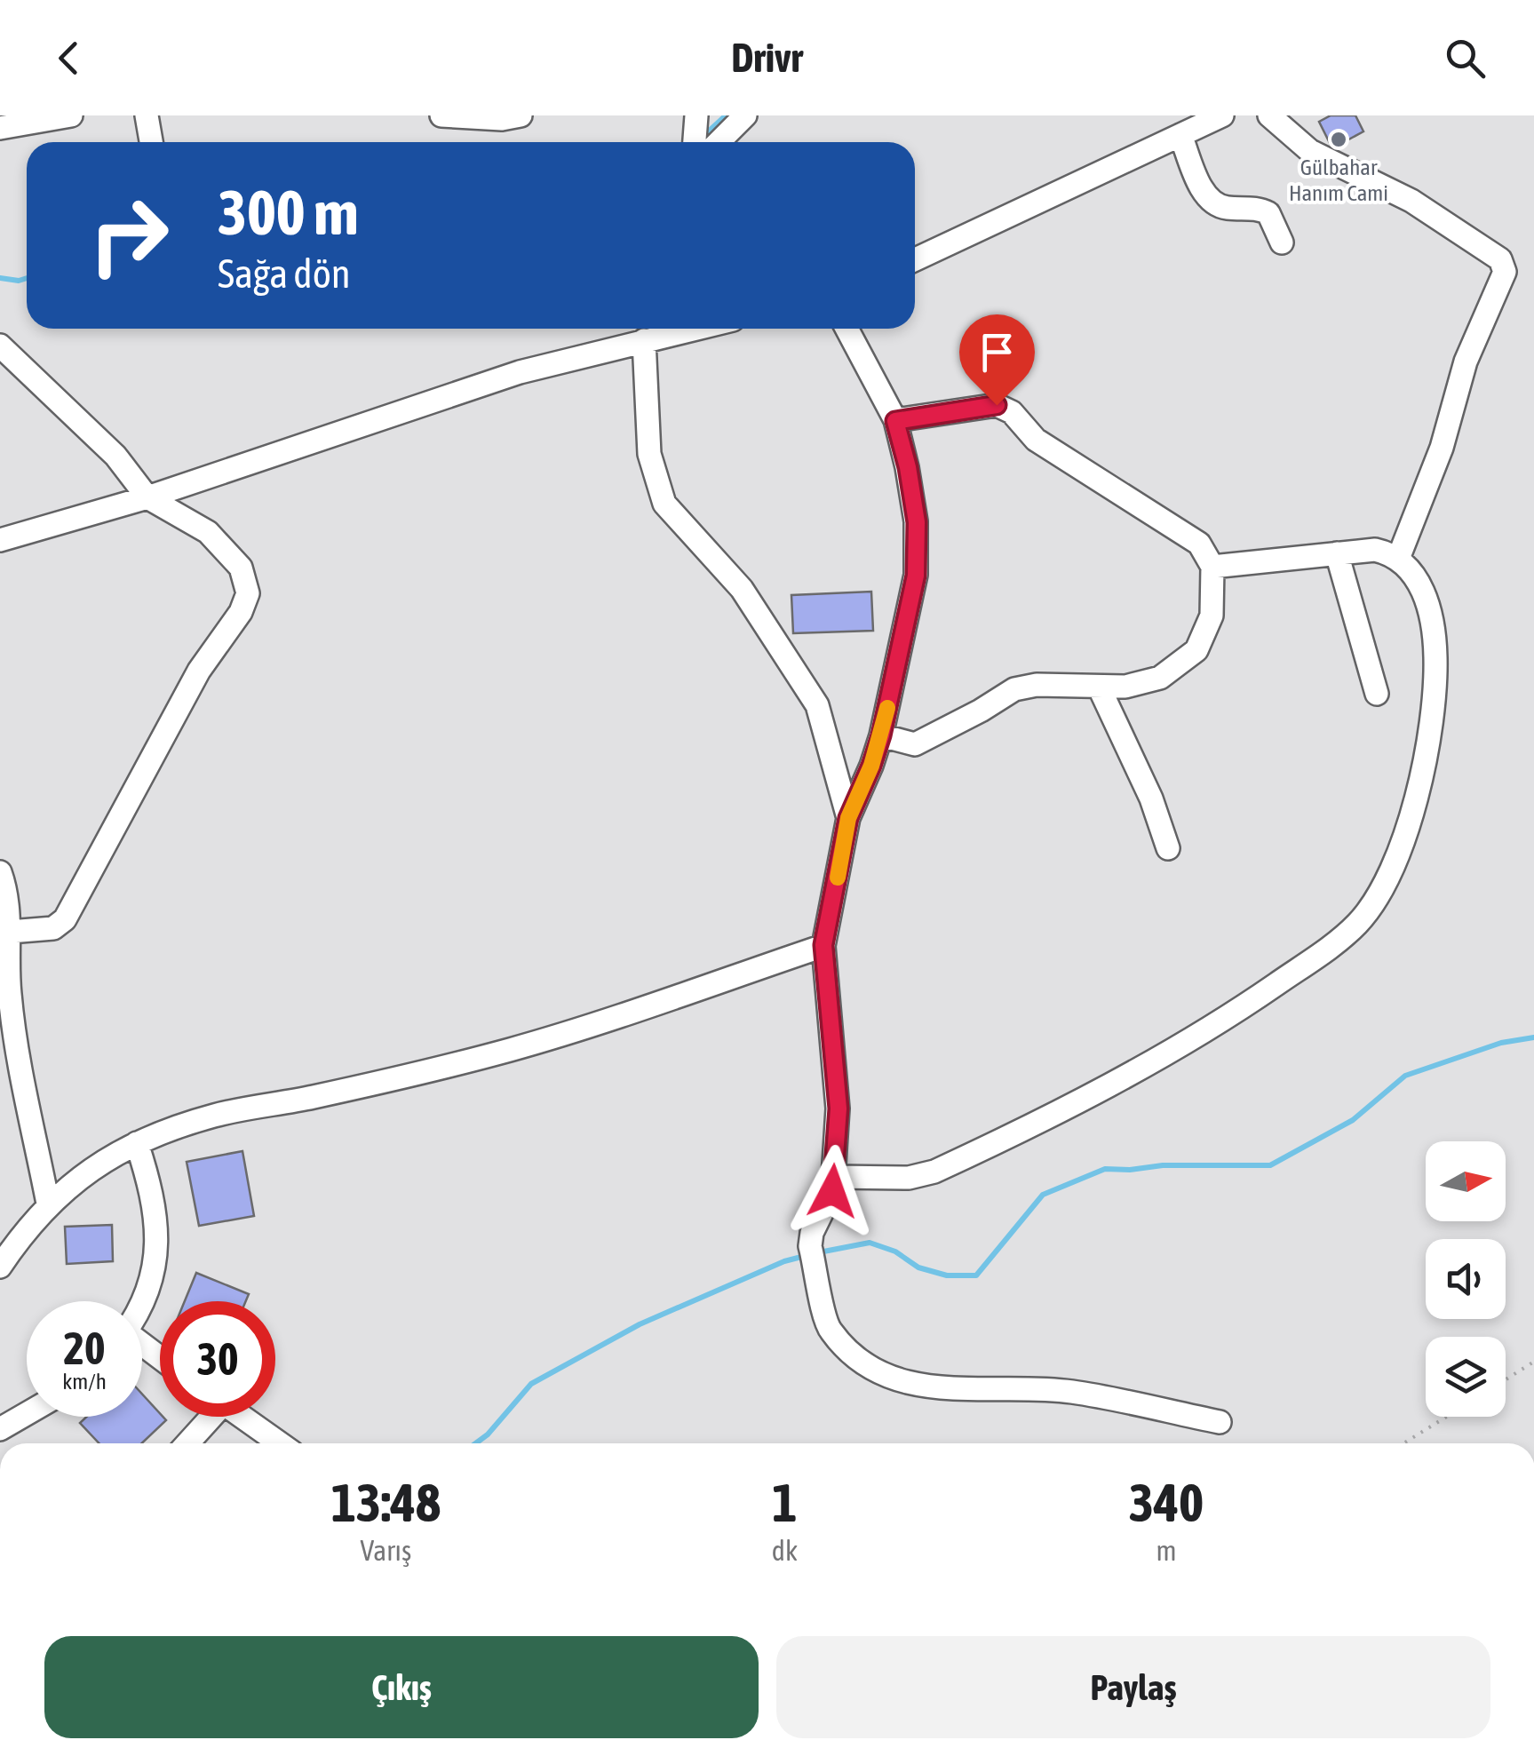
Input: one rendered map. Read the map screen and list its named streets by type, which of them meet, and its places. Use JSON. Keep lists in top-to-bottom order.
{
  "places": ["Gülbahar Hanım Cami"],
  "north": "right",
  "page": {
    "header": "Drivr",
    "turn": ["300 m", "Sağa dön"],
    "speed": "20 km/h",
    "limit": "30",
    "eta": [
      "13:48",
      "Varış",
      "1",
      "dk",
      "340",
      "m"
    ],
    "buttons": ["Çıkış", "Paylaş"]
  }
}
